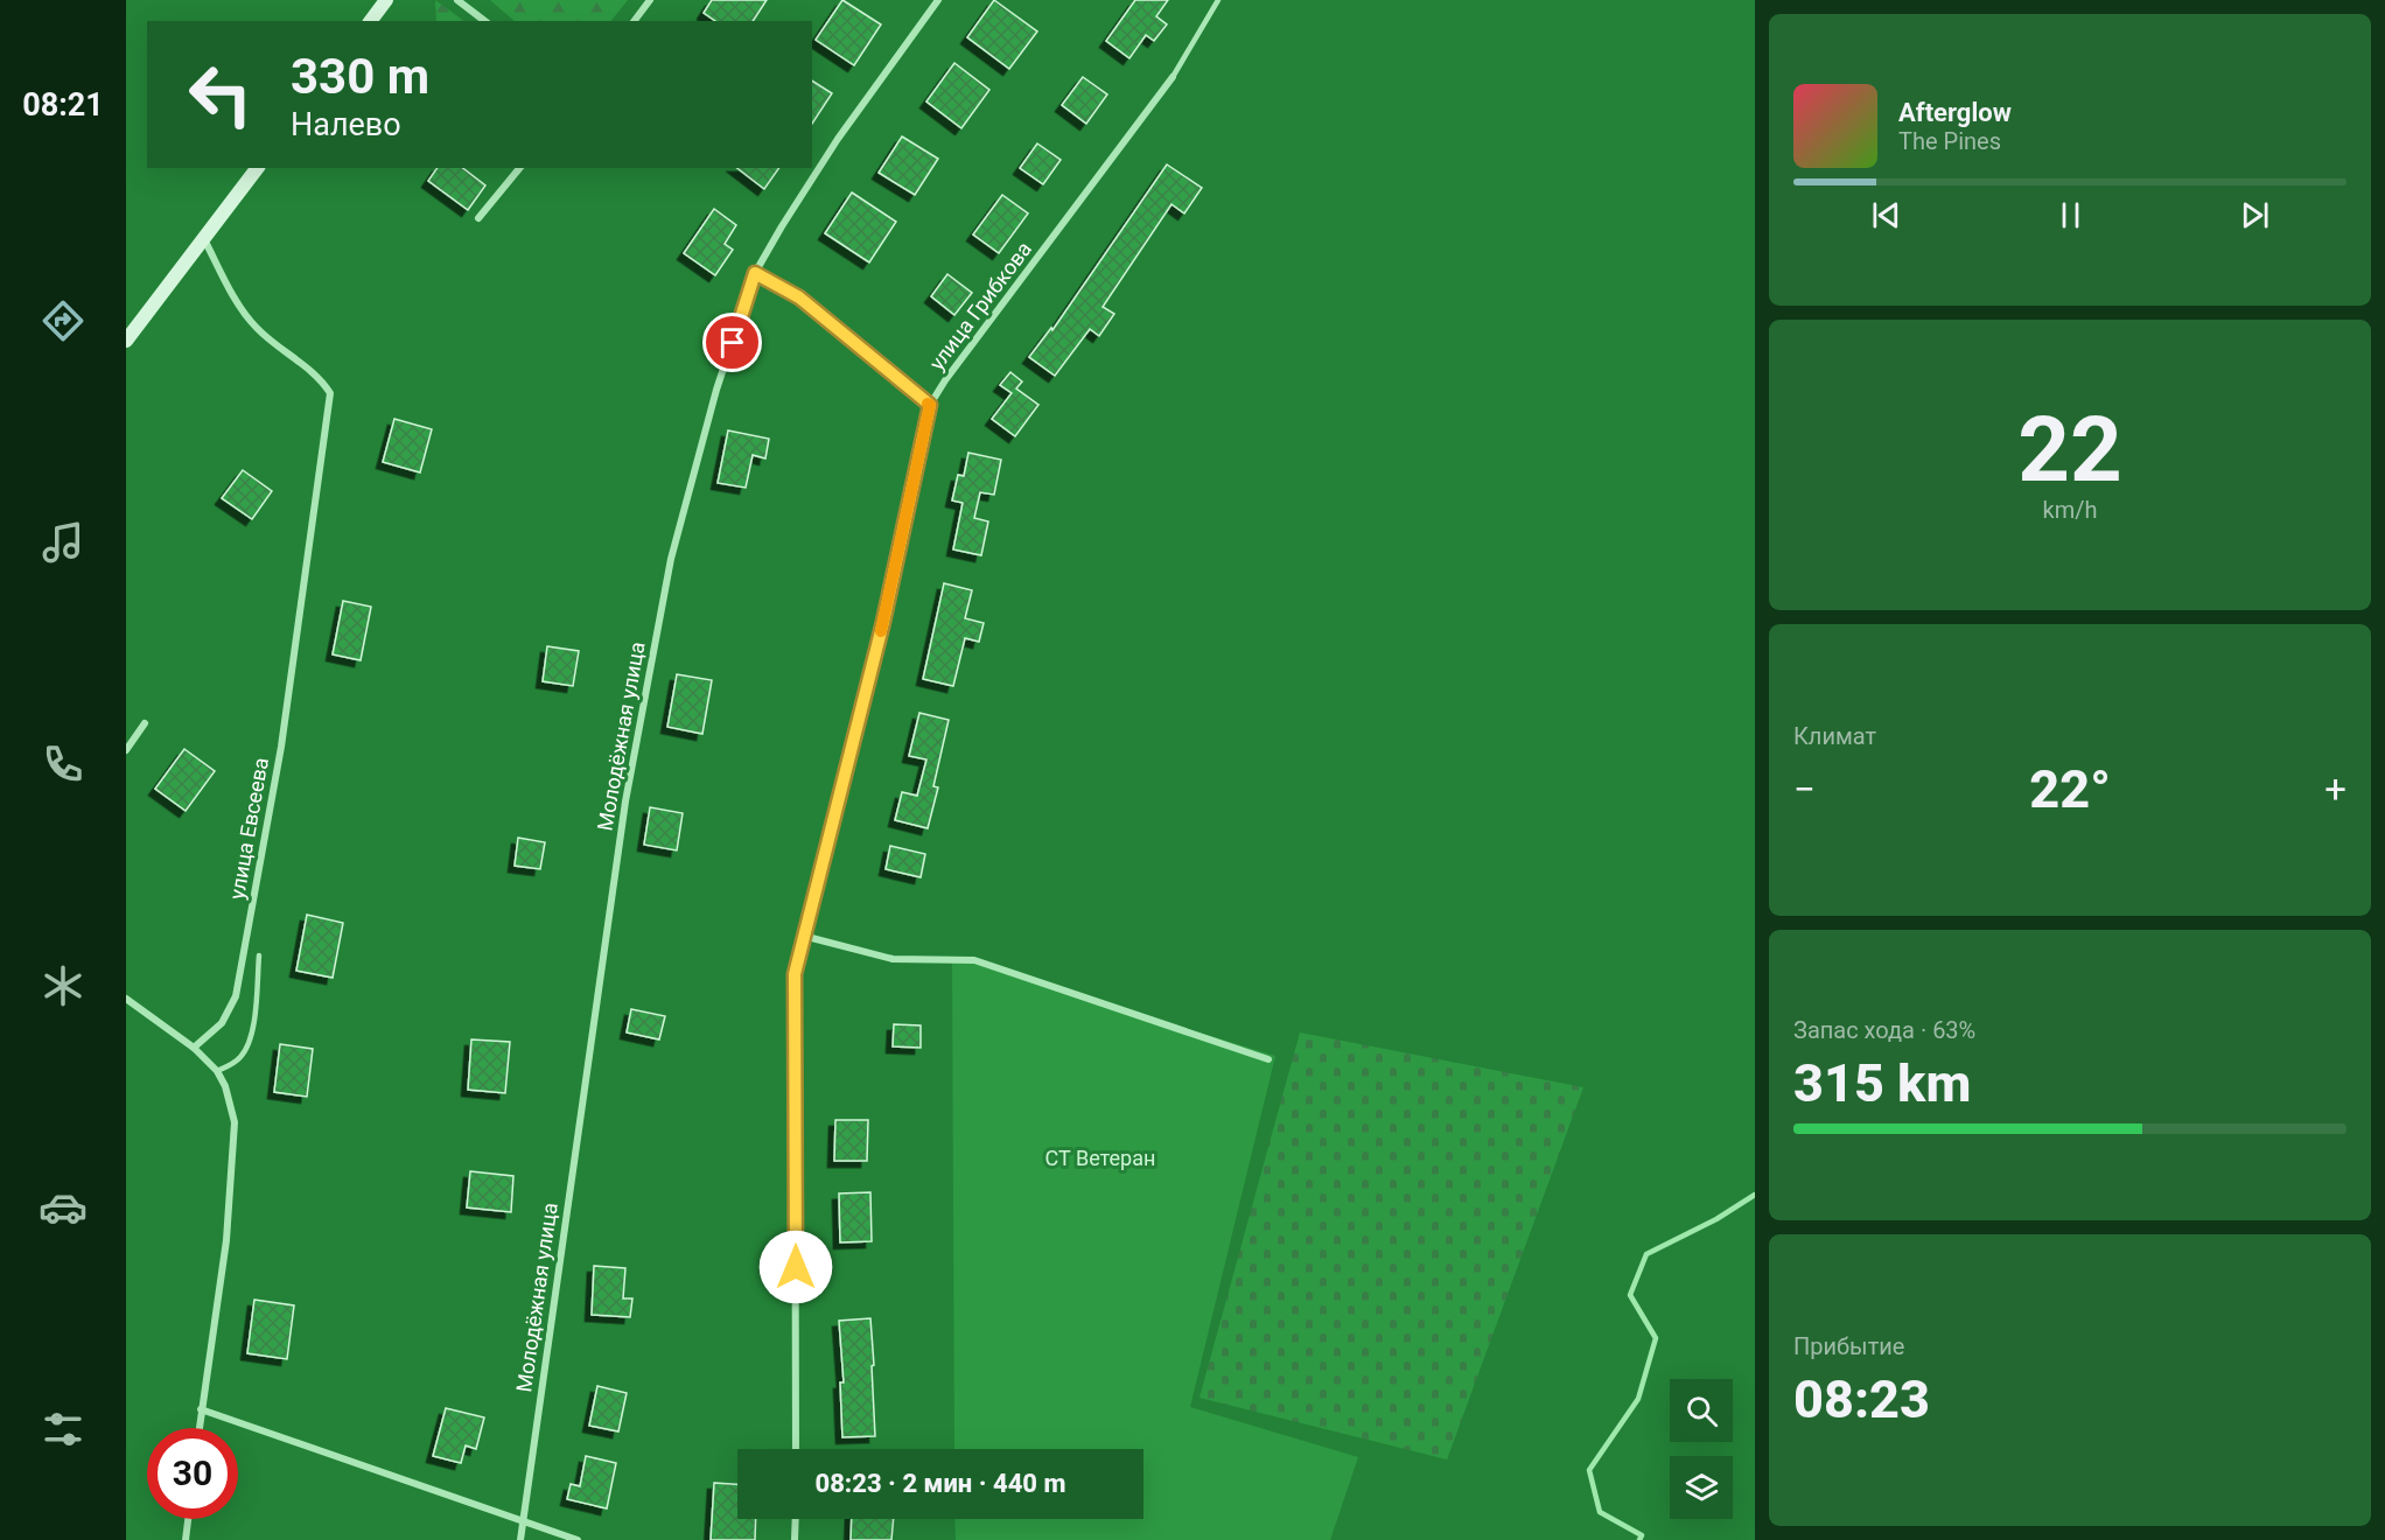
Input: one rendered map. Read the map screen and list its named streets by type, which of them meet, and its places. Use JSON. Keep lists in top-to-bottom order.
{
  "streets": {
    "street": ["улица Грибкова", "Молодёжная улица", "улица Евсеева"]
  },
  "parks": ["СТ Ветеран"],
  "page": {
    "tabs": "08:21",
    "turn": ["330 m", "Налево"],
    "song": ["Afterglow", "The Pines"],
    "tile": [
      ["22", "km/h"],
      "Климат",
      ["Запас хода · 63%", "315 km"],
      ["Прибытие", "08:23"]
    ],
    "heat": ["−", "22°", "+"],
    "limit": "30",
    "trip": "08:23 · 2 мин · 440 m"
  }
}
